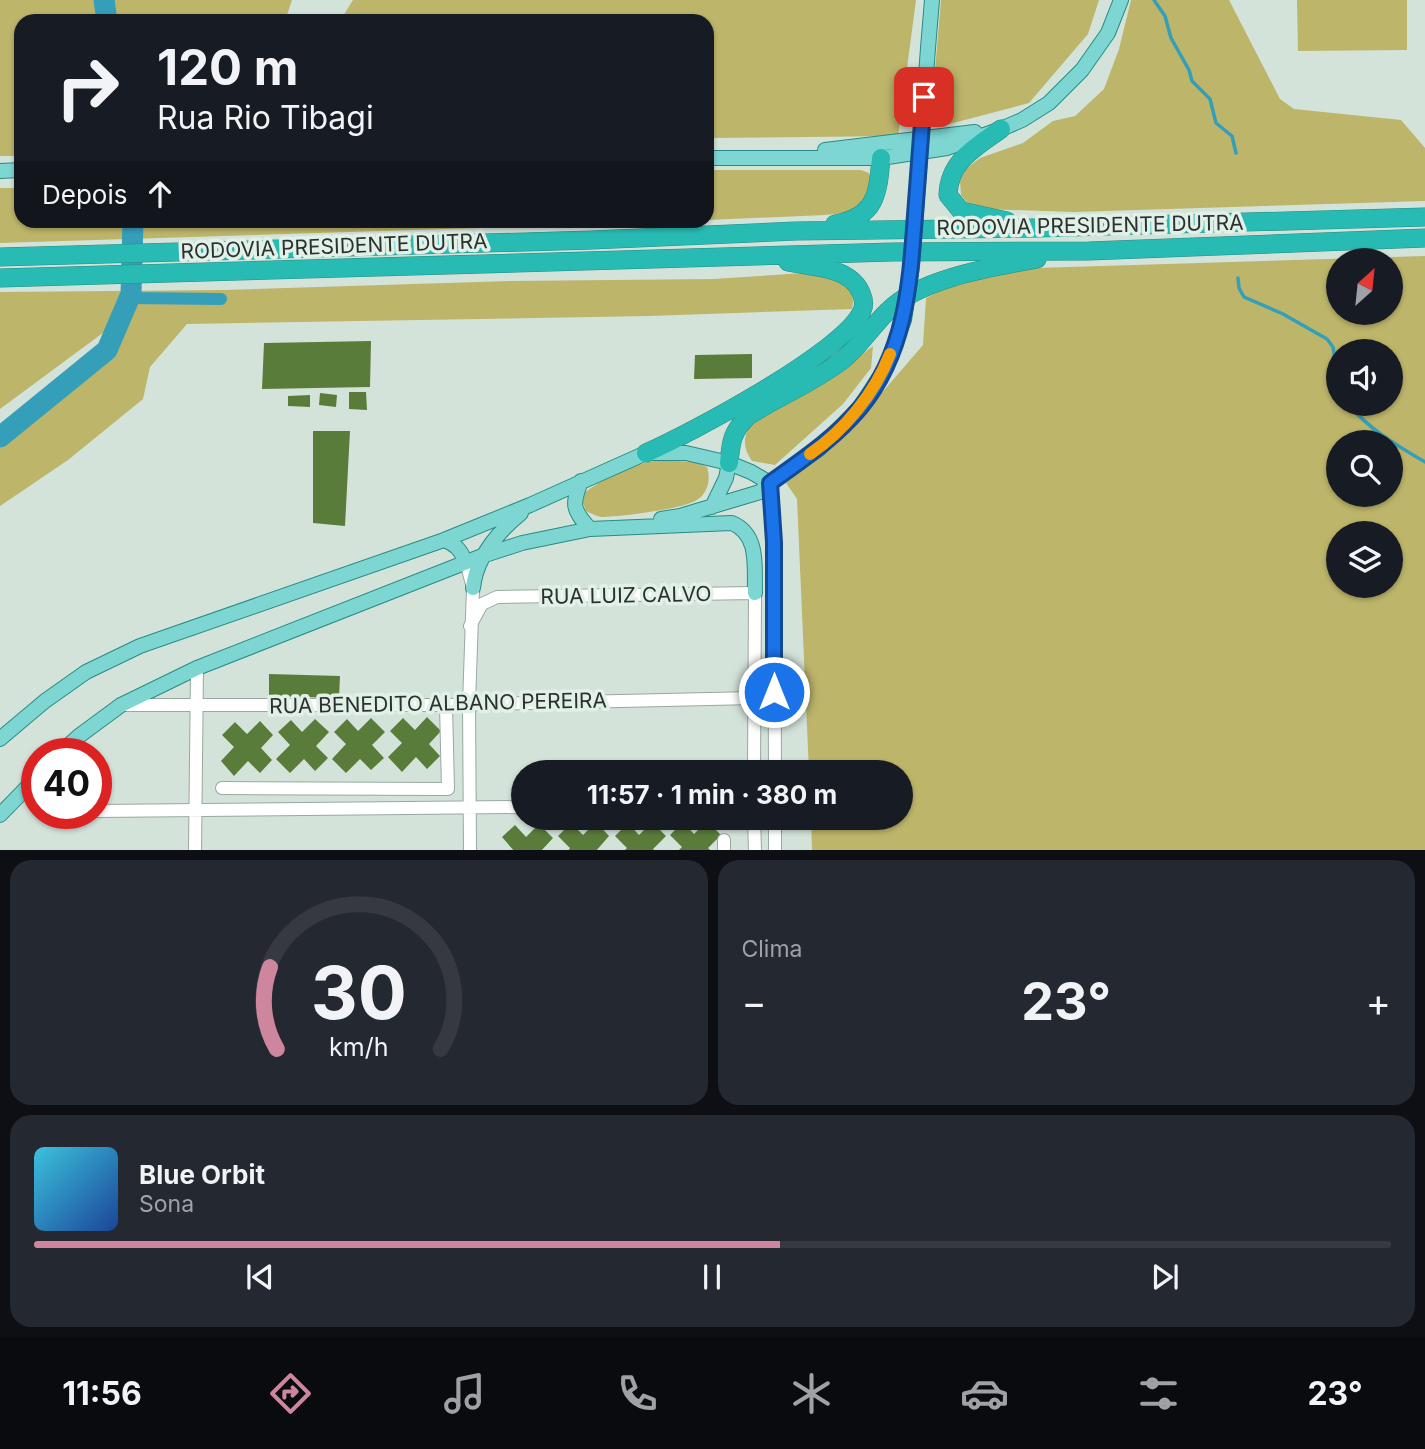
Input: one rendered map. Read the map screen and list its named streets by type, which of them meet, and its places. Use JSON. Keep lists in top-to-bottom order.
{
  "streets": {
    "highway": ["RODOVIA PRESIDENTE DUTRA"],
    "street": ["RUA LUIZ CALVO", "RUA BENEDITO ALBANO PEREIRA"]
  },
  "north": "top right",
  "page": {
    "turn": ["120 m", "Rua Rio Tibagi"],
    "then": "Depois",
    "limit": "40",
    "trip": "11:57 · 1 min · 380 m",
    "tile": "Clima",
    "heat": ["−", "23°", "+"],
    "song": ["Blue Orbit", "Sona"],
    "tabs": ["11:56", "23°"],
    "gauge": ["30", "km/h"]
  }
}
